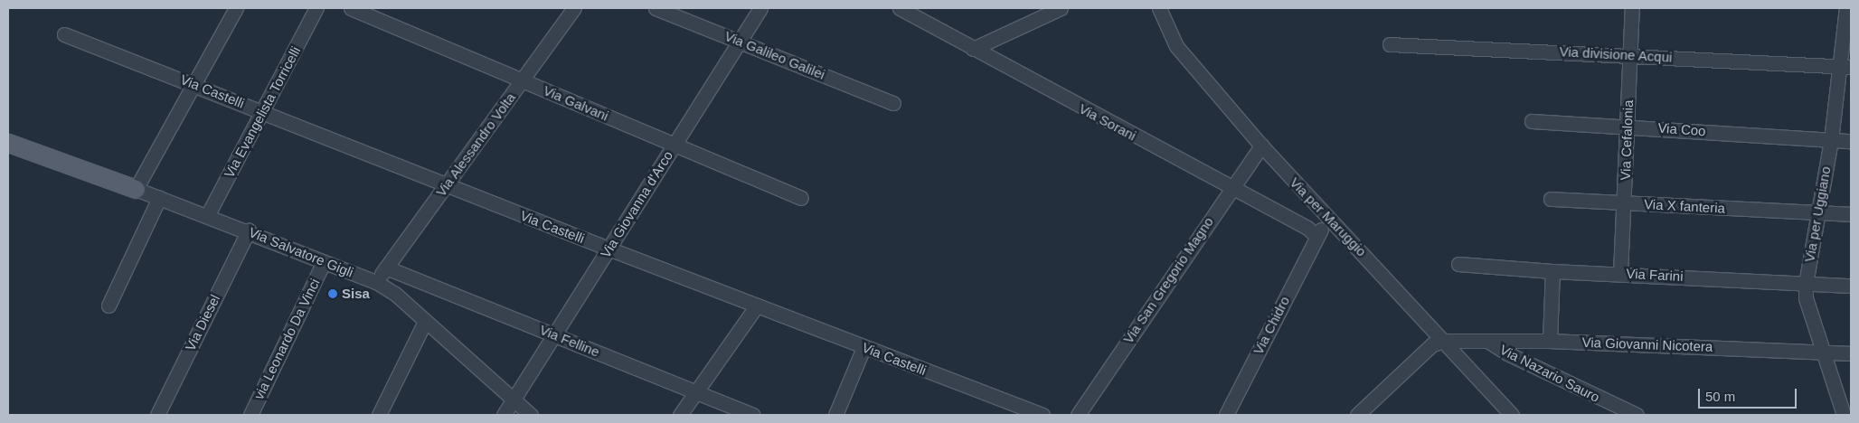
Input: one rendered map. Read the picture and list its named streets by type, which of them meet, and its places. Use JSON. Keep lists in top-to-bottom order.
{
  "streets": {
    "street": [
      "Via divisione Acqui",
      "Via Galileo Galilei",
      "Via Castelli",
      "Via Galvani",
      "Via Evangelista Torricelli",
      "Via Sorani",
      "Via Coo",
      "Via Cefalonia",
      "Via Alessandro Volta",
      "Via Giovanna d'Arco",
      "Via X fanteria",
      "Via per Uggiano",
      "Via per Maruggio",
      "Via Salvatore Gigli",
      "Via Farini",
      "Via San Gregorio Magno",
      "Via Diesel",
      "Via Chidro",
      "via Leonardo Da Vinci",
      "Via Felline",
      "Via Giovanni Nicotera",
      "Via Nazario Sauro"
    ]
  },
  "crossings": [
    ["Via divisione Acqui", "Via Cefalonia"],
    ["Via divisione Acqui", "Via per Uggiano"],
    ["Via Galileo Galilei", "Via Giovanna d'Arco"],
    ["Via Castelli", "Via Evangelista Torricelli"],
    ["Via Castelli", "Via Alessandro Volta"],
    ["Via Castelli", "Via Giovanna d'Arco"],
    ["Via Galvani", "Via Alessandro Volta"],
    ["Via Galvani", "Via Giovanna d'Arco"],
    ["Via Evangelista Torricelli", "Via Salvatore Gigli"],
    ["Via Sorani", "Via San Gregorio Magno"],
    ["Via Sorani", "Via Chidro"],
    ["Via Coo", "Via Cefalonia"],
    ["Via Coo", "Via per Uggiano"],
    ["Via Cefalonia", "Via X fanteria"],
    ["Via Cefalonia", "Via Farini"],
    ["Via Alessandro Volta", "Via Salvatore Gigli"],
    ["Via Alessandro Volta", "Via Felline"],
    ["Via Giovanna d'Arco", "Via Salvatore Gigli"],
    ["Via Giovanna d'Arco", "Via Felline"],
    ["Via X fanteria", "Via per Uggiano"],
    ["Via per Uggiano", "Via Farini"],
    ["Via per Uggiano", "Via Giovanni Nicotera"],
    ["Via per Maruggio", "Via San Gregorio Magno"],
    ["Via per Maruggio", "Via Chidro"],
    ["Via per Maruggio", "Via Giovanni Nicotera"],
    ["Via Salvatore Gigli", "Via Diesel"],
    ["Via Salvatore Gigli", "via Leonardo Da Vinci"],
    ["Via Giovanni Nicotera", "Via Nazario Sauro"]
  ],
  "places": ["Sisa"],
  "scale_bar": "50 m"
}
